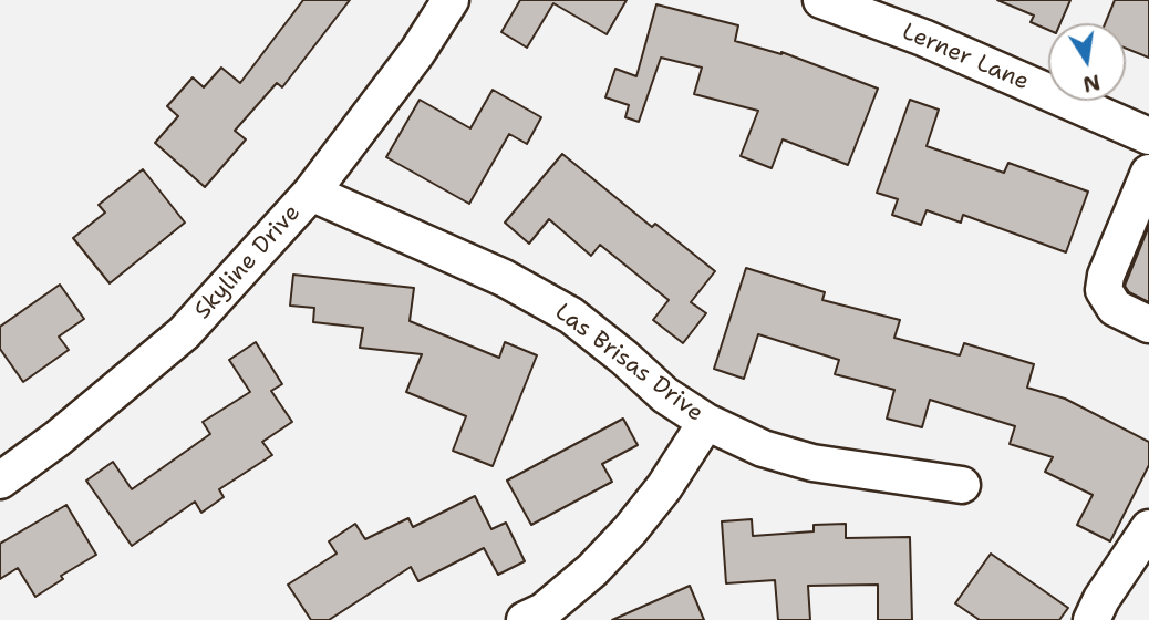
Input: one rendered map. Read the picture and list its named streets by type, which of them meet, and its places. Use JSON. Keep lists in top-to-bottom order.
{
  "streets": {
    "street": ["Lerner Lane", "Skyline Drive", "Las Brisas Drive"]
  },
  "crossings": [
    ["Skyline Drive", "Las Brisas Drive"]
  ],
  "north": "bottom"
}
